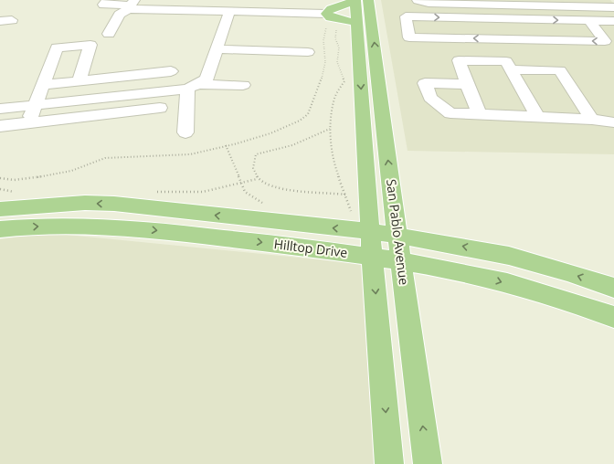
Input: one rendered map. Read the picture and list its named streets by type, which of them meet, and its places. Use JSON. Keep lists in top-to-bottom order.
{
  "streets": {
    "main road": ["San Pablo Avenue", "Hilltop Drive"]
  },
  "crossings": [
    ["San Pablo Avenue", "Hilltop Drive"]
  ]
}
